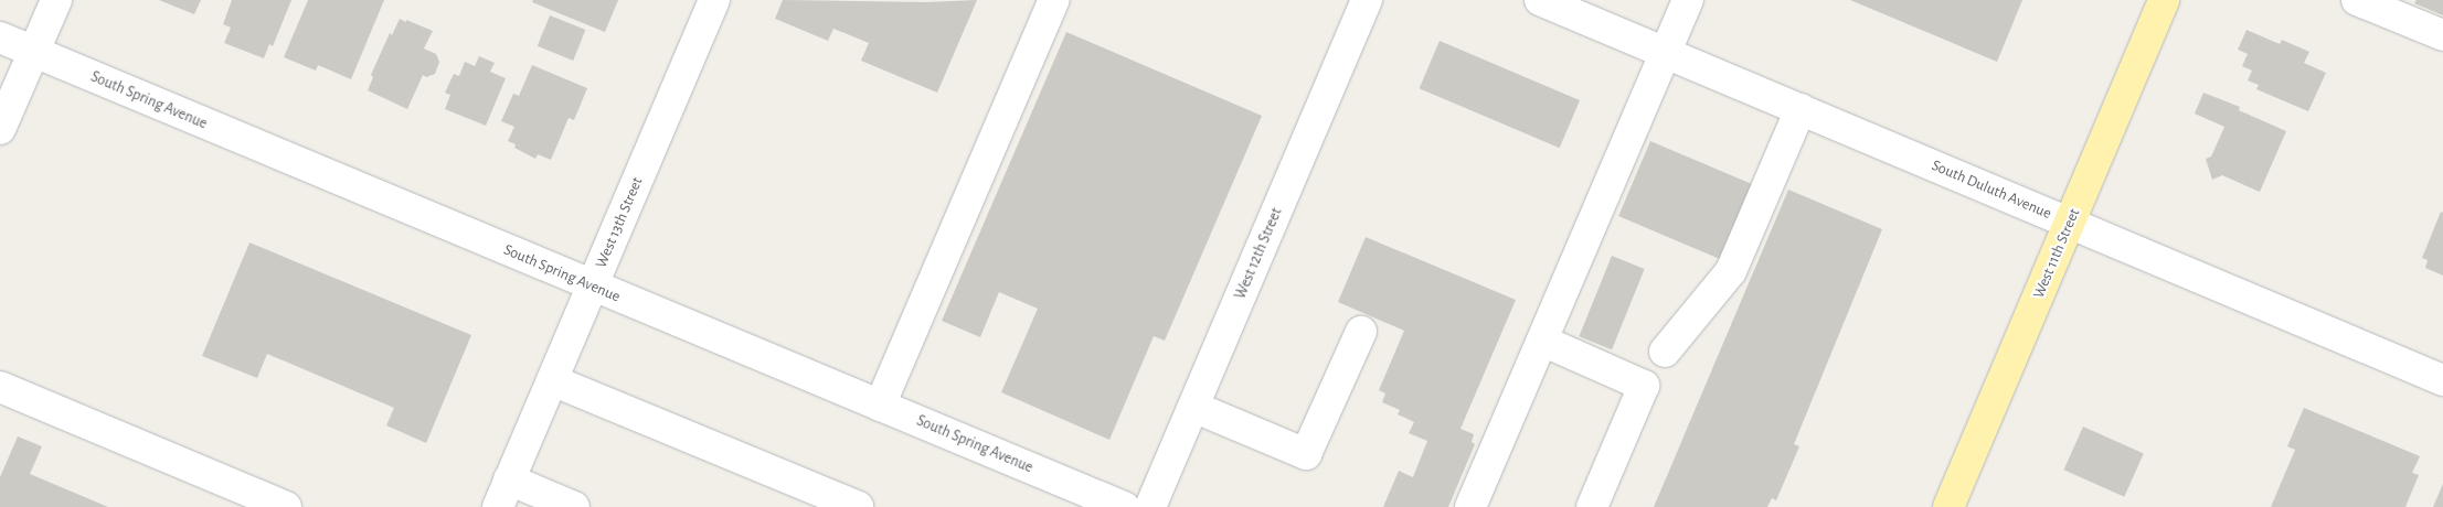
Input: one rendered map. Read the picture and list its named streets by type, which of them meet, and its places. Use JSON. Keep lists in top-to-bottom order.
{
  "streets": {
    "main road": ["West 11th Street"],
    "street": [
      "South Spring Avenue",
      "South Duluth Avenue",
      "West 13th Street",
      "West 12th Street"
    ]
  },
  "crossings": [
    ["South Spring Avenue", "West 13th Street"],
    ["South Duluth Avenue", "West 11th Street"]
  ]
}
